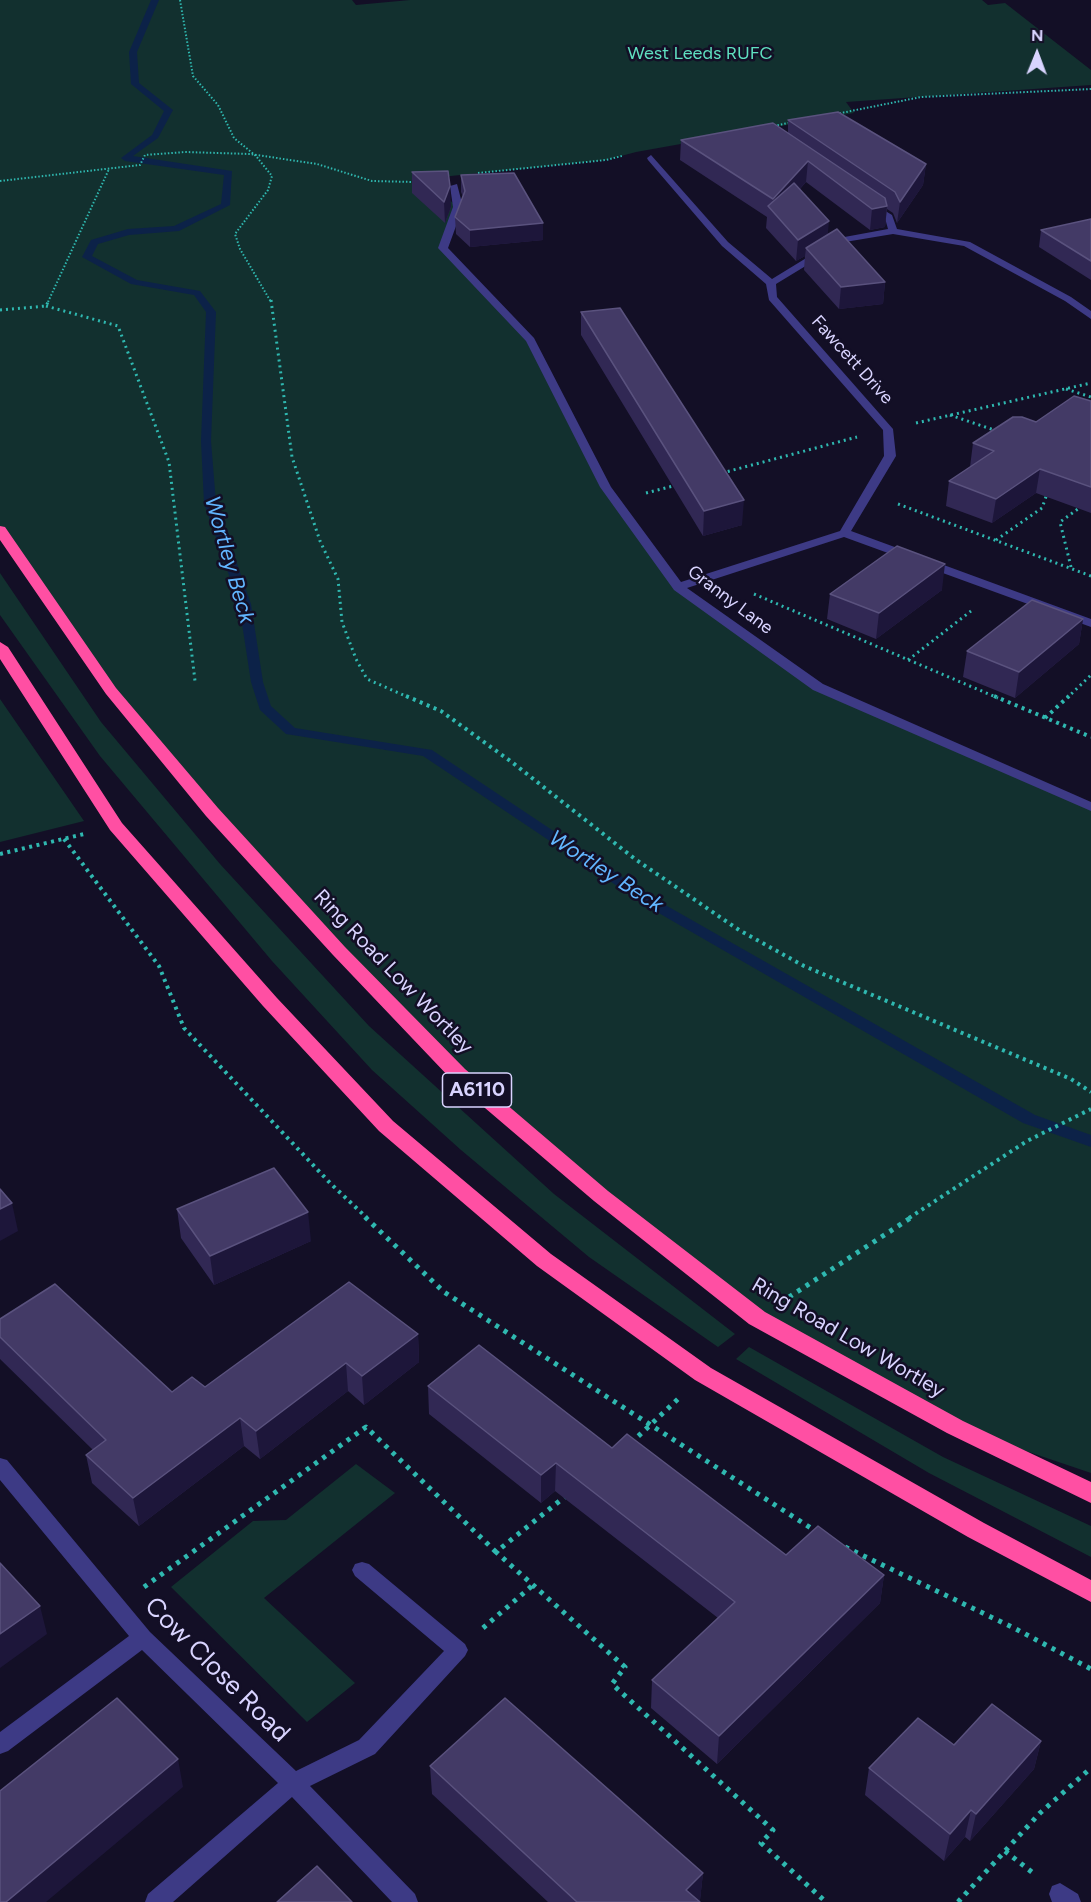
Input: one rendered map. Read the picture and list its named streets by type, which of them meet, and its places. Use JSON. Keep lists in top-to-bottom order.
{
  "streets": {
    "highway": ["Ring Road Low Wortley", "A6110"],
    "street": ["Fawcett Drive", "Granny Lane", "Cow Close Road"]
  },
  "water": ["Wortley Beck"],
  "parks": ["West Leeds RUFC"],
  "north": "top"
}
